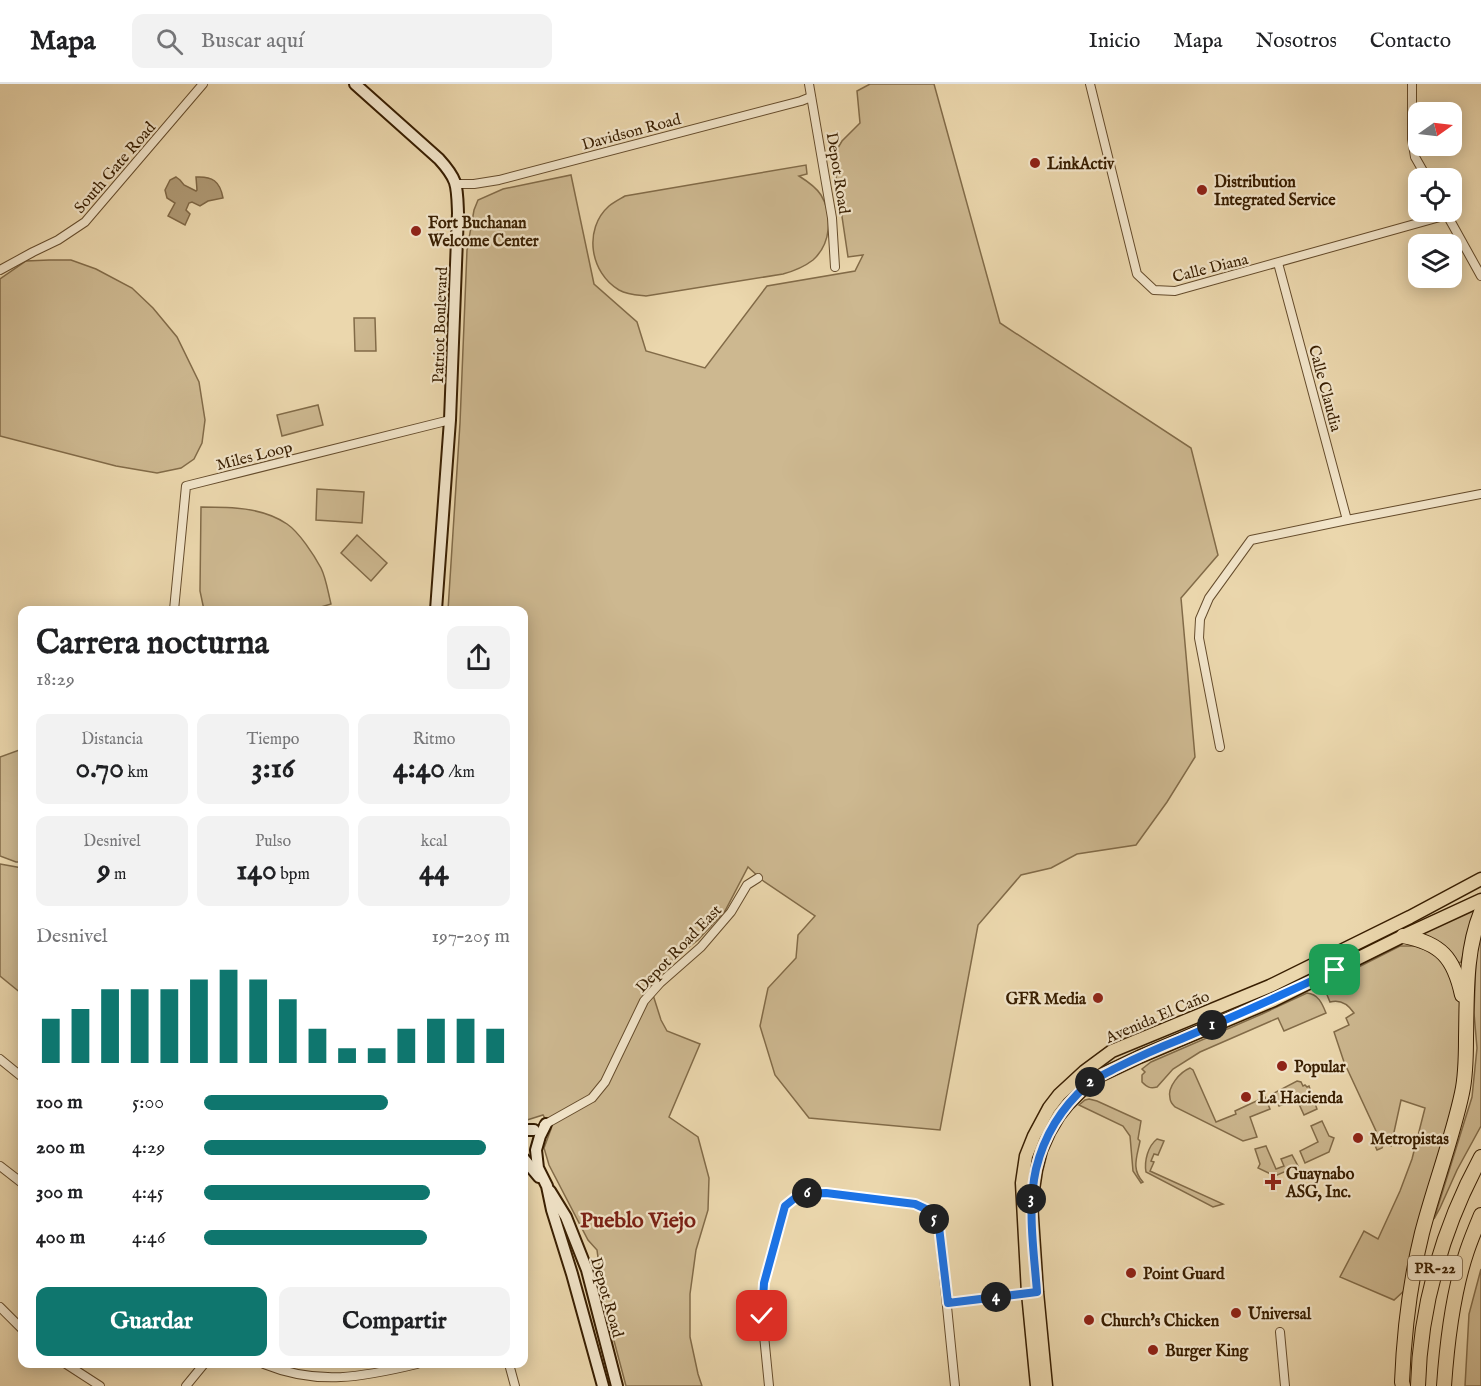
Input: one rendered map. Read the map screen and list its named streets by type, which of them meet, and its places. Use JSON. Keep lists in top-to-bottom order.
{
  "streets": {
    "highway": ["PR-22"],
    "main road": ["Avenida El Caño"],
    "street": [
      "Davidson Road",
      "South Gate Road",
      "Depot Road",
      "Calle Diana",
      "Patriot Boulevard",
      "Calle Claudia",
      "Miles Loop",
      "Depot Road East"
    ]
  },
  "crossings": [
    ["Davidson Road", "Depot Road"],
    ["Davidson Road", "Patriot Boulevard"],
    ["Calle Diana", "Calle Claudia"],
    ["Patriot Boulevard", "Miles Loop"]
  ],
  "districts": ["Pueblo Viejo"],
  "places": {
    "other": [
      "LinkActiv",
      "Distribution Integrated Service",
      "Fort Buchanan Welcome Center",
      "GFR Media",
      "Popular",
      "La Hacienda",
      "Metropistas",
      "Point Guard",
      "Universal",
      "Church's Chicken",
      "Burger King"
    ],
    "health": ["Guaynabo ASG, Inc."]
  },
  "north": "right",
  "page": {
    "header": "Mapa",
    "search": "Buscar aquí",
    "nav": [
      "Inicio",
      "Mapa",
      "Nosotros",
      "Contacto"
    ],
    "heading": ["Carrera nocturna", "18:29"],
    "stats": [
      ["Distancia", "0.70 km"],
      ["Tiempo", "3:16"],
      ["Ritmo", "4:40 /km"],
      ["Desnivel", "9 m"],
      ["Pulso", "140 bpm"],
      ["kcal", "44"]
    ],
    "chart": ["Desnivel", "197–205 m"],
    "pins": [
      "1",
      "2",
      "6",
      "3",
      "5",
      "4"
    ],
    "list": [
      {
        "name": "100 m",
        "note": "5:00"
      },
      {
        "name": "200 m",
        "note": "4:29"
      },
      {
        "name": "300 m",
        "note": "4:45"
      },
      {
        "name": "400 m",
        "note": "4:46"
      }
    ],
    "buttons": ["Guardar", "Compartir"]
  }
}
